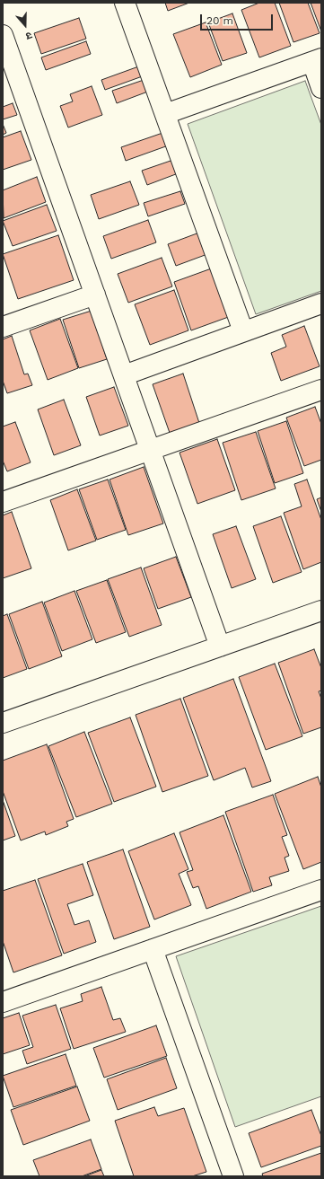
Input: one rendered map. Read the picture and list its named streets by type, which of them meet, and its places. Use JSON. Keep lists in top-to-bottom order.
{
  "scale_bar": "20 m",
  "north": "bottom"
}
